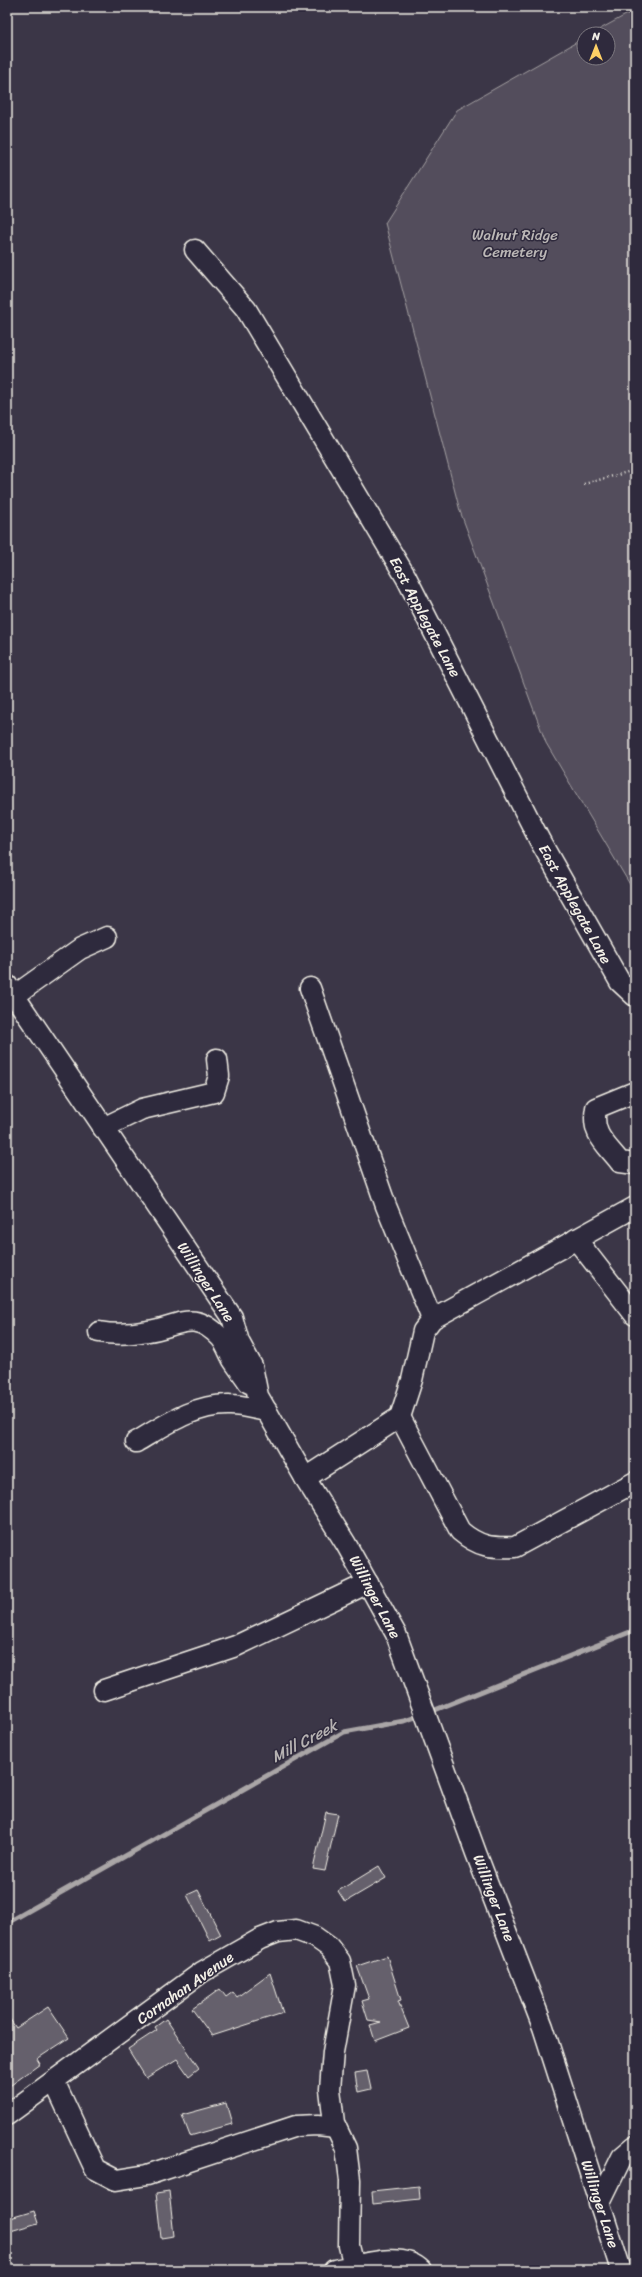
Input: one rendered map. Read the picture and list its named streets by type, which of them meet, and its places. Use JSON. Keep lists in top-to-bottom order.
{
  "streets": {
    "street": ["East Applegate Lane", "Willinger Lane", "Cornahan Avenue"]
  },
  "water": ["Mill Creek"],
  "parks": ["Walnut Ridge Cemetery"],
  "north": "top"
}
